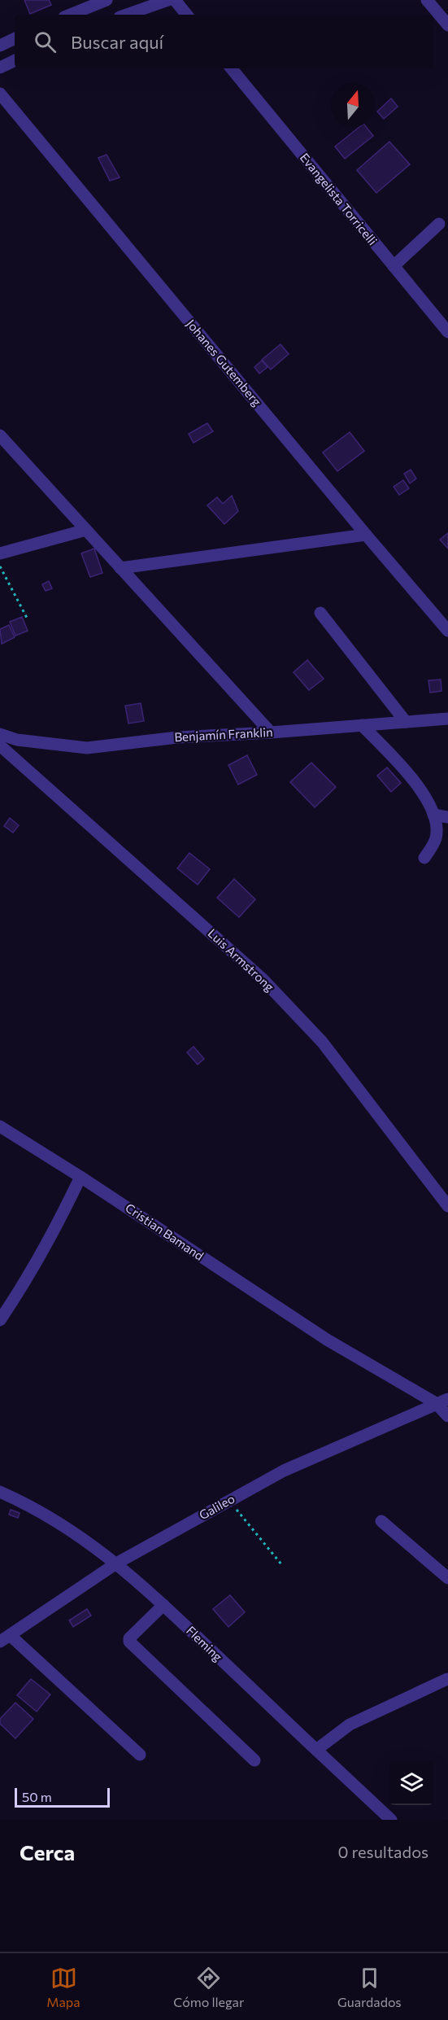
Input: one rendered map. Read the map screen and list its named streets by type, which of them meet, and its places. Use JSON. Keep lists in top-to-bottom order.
{
  "streets": {
    "street": [
      "Evangelista Torricelli",
      "Johanes Gutemberg",
      "Benjamín Franklin",
      "Luis Armstrong",
      "Cristian Bamand",
      "Galileo",
      "Fleming"
    ]
  },
  "crossings": [
    ["Cristian Bamand", "Galileo"],
    ["Galileo", "Fleming"]
  ],
  "scale_bar": "50 m",
  "north": "top",
  "page": {
    "search": "Buscar aquí",
    "scale": "50 m",
    "heading": ["Cerca", "0 resultados"],
    "nav": ["Mapa", "Cómo llegar", "Guardados"]
  }
}
